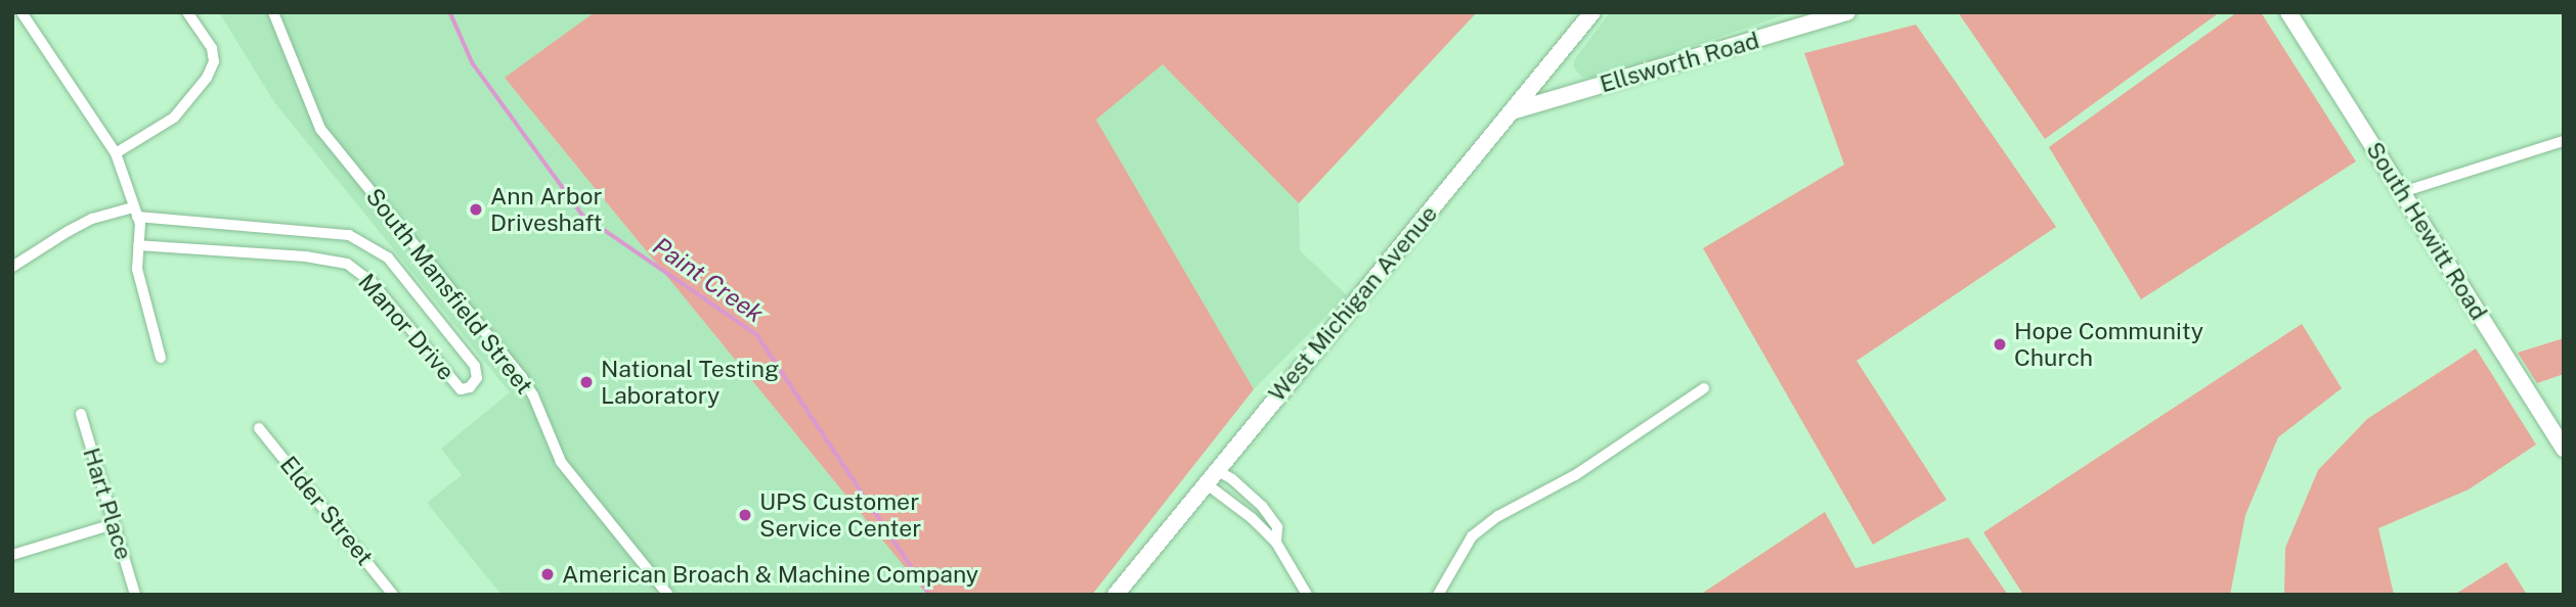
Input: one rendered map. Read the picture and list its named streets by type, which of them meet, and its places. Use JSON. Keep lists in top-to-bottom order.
{
  "streets": {
    "main road": ["Ellsworth Road", "South Hewitt Road", "West Michigan Avenue"],
    "street": [
      "South Mansfield Street",
      "Manor Drive",
      "Hart Place",
      "Elder Street"
    ]
  },
  "crossings": [
    ["Ellsworth Road", "West Michigan Avenue"]
  ],
  "water": ["Paint Creek"],
  "places": [
    "Ann Arbor Driveshaft",
    "Hope Community Church",
    "National Testing Laboratory",
    "UPS Customer Service Center",
    "American Broach & Machine Company"
  ]
}
